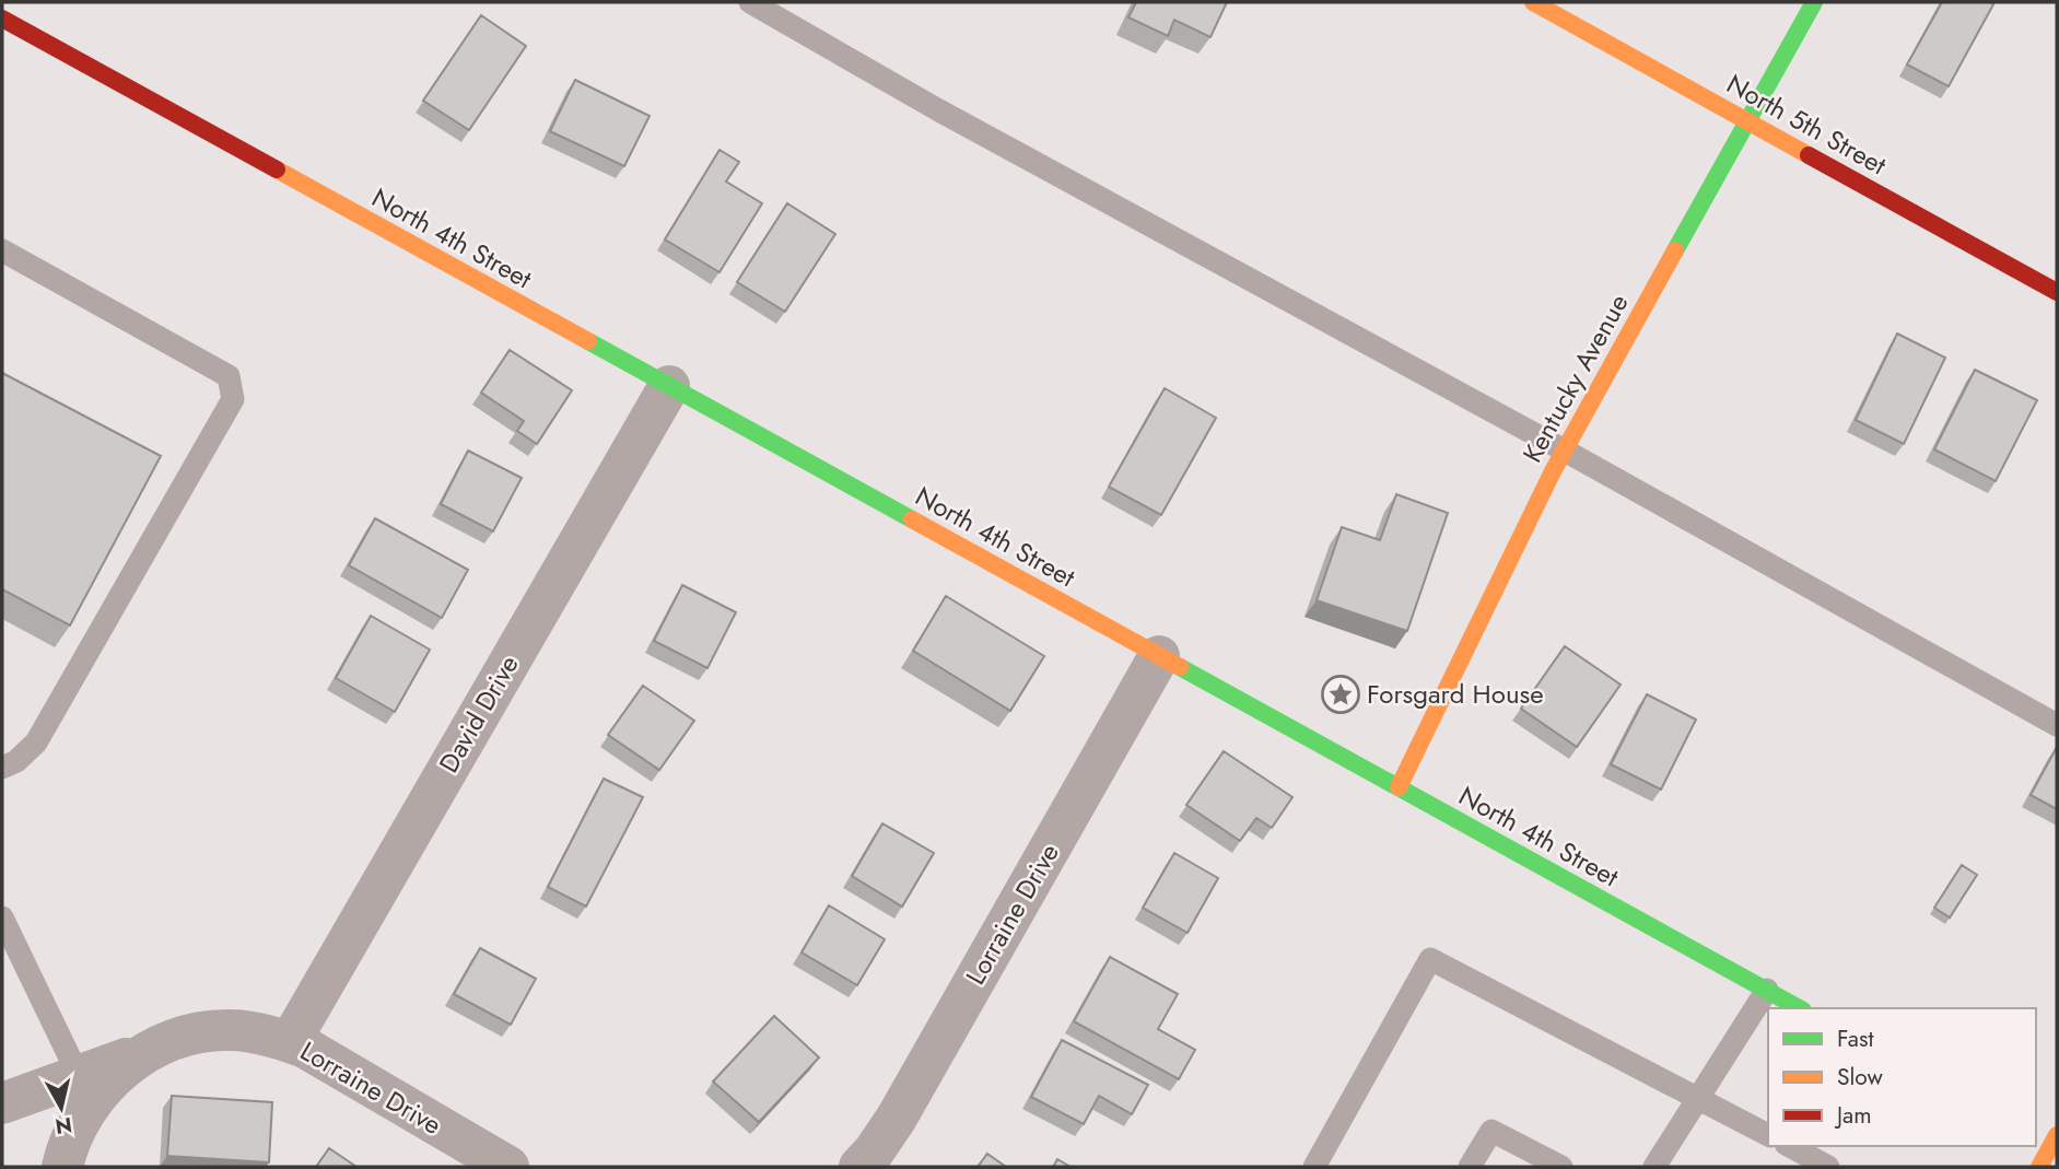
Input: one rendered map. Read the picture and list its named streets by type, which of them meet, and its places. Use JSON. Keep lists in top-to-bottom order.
{
  "streets": {
    "main road": ["North 5th Street", "North 4th Street", "Kentucky Avenue"],
    "street": ["David Drive", "Lorraine Drive"]
  },
  "crossings": [
    ["North 5th Street", "Kentucky Avenue"],
    ["North 4th Street", "Kentucky Avenue"],
    ["North 4th Street", "David Drive"],
    ["North 4th Street", "Lorraine Drive"],
    ["David Drive", "Lorraine Drive"]
  ],
  "places": {
    "place": ["Forsgard House"]
  },
  "legend": ["Fast", "Slow", "Jam"],
  "north": "bottom"
}
